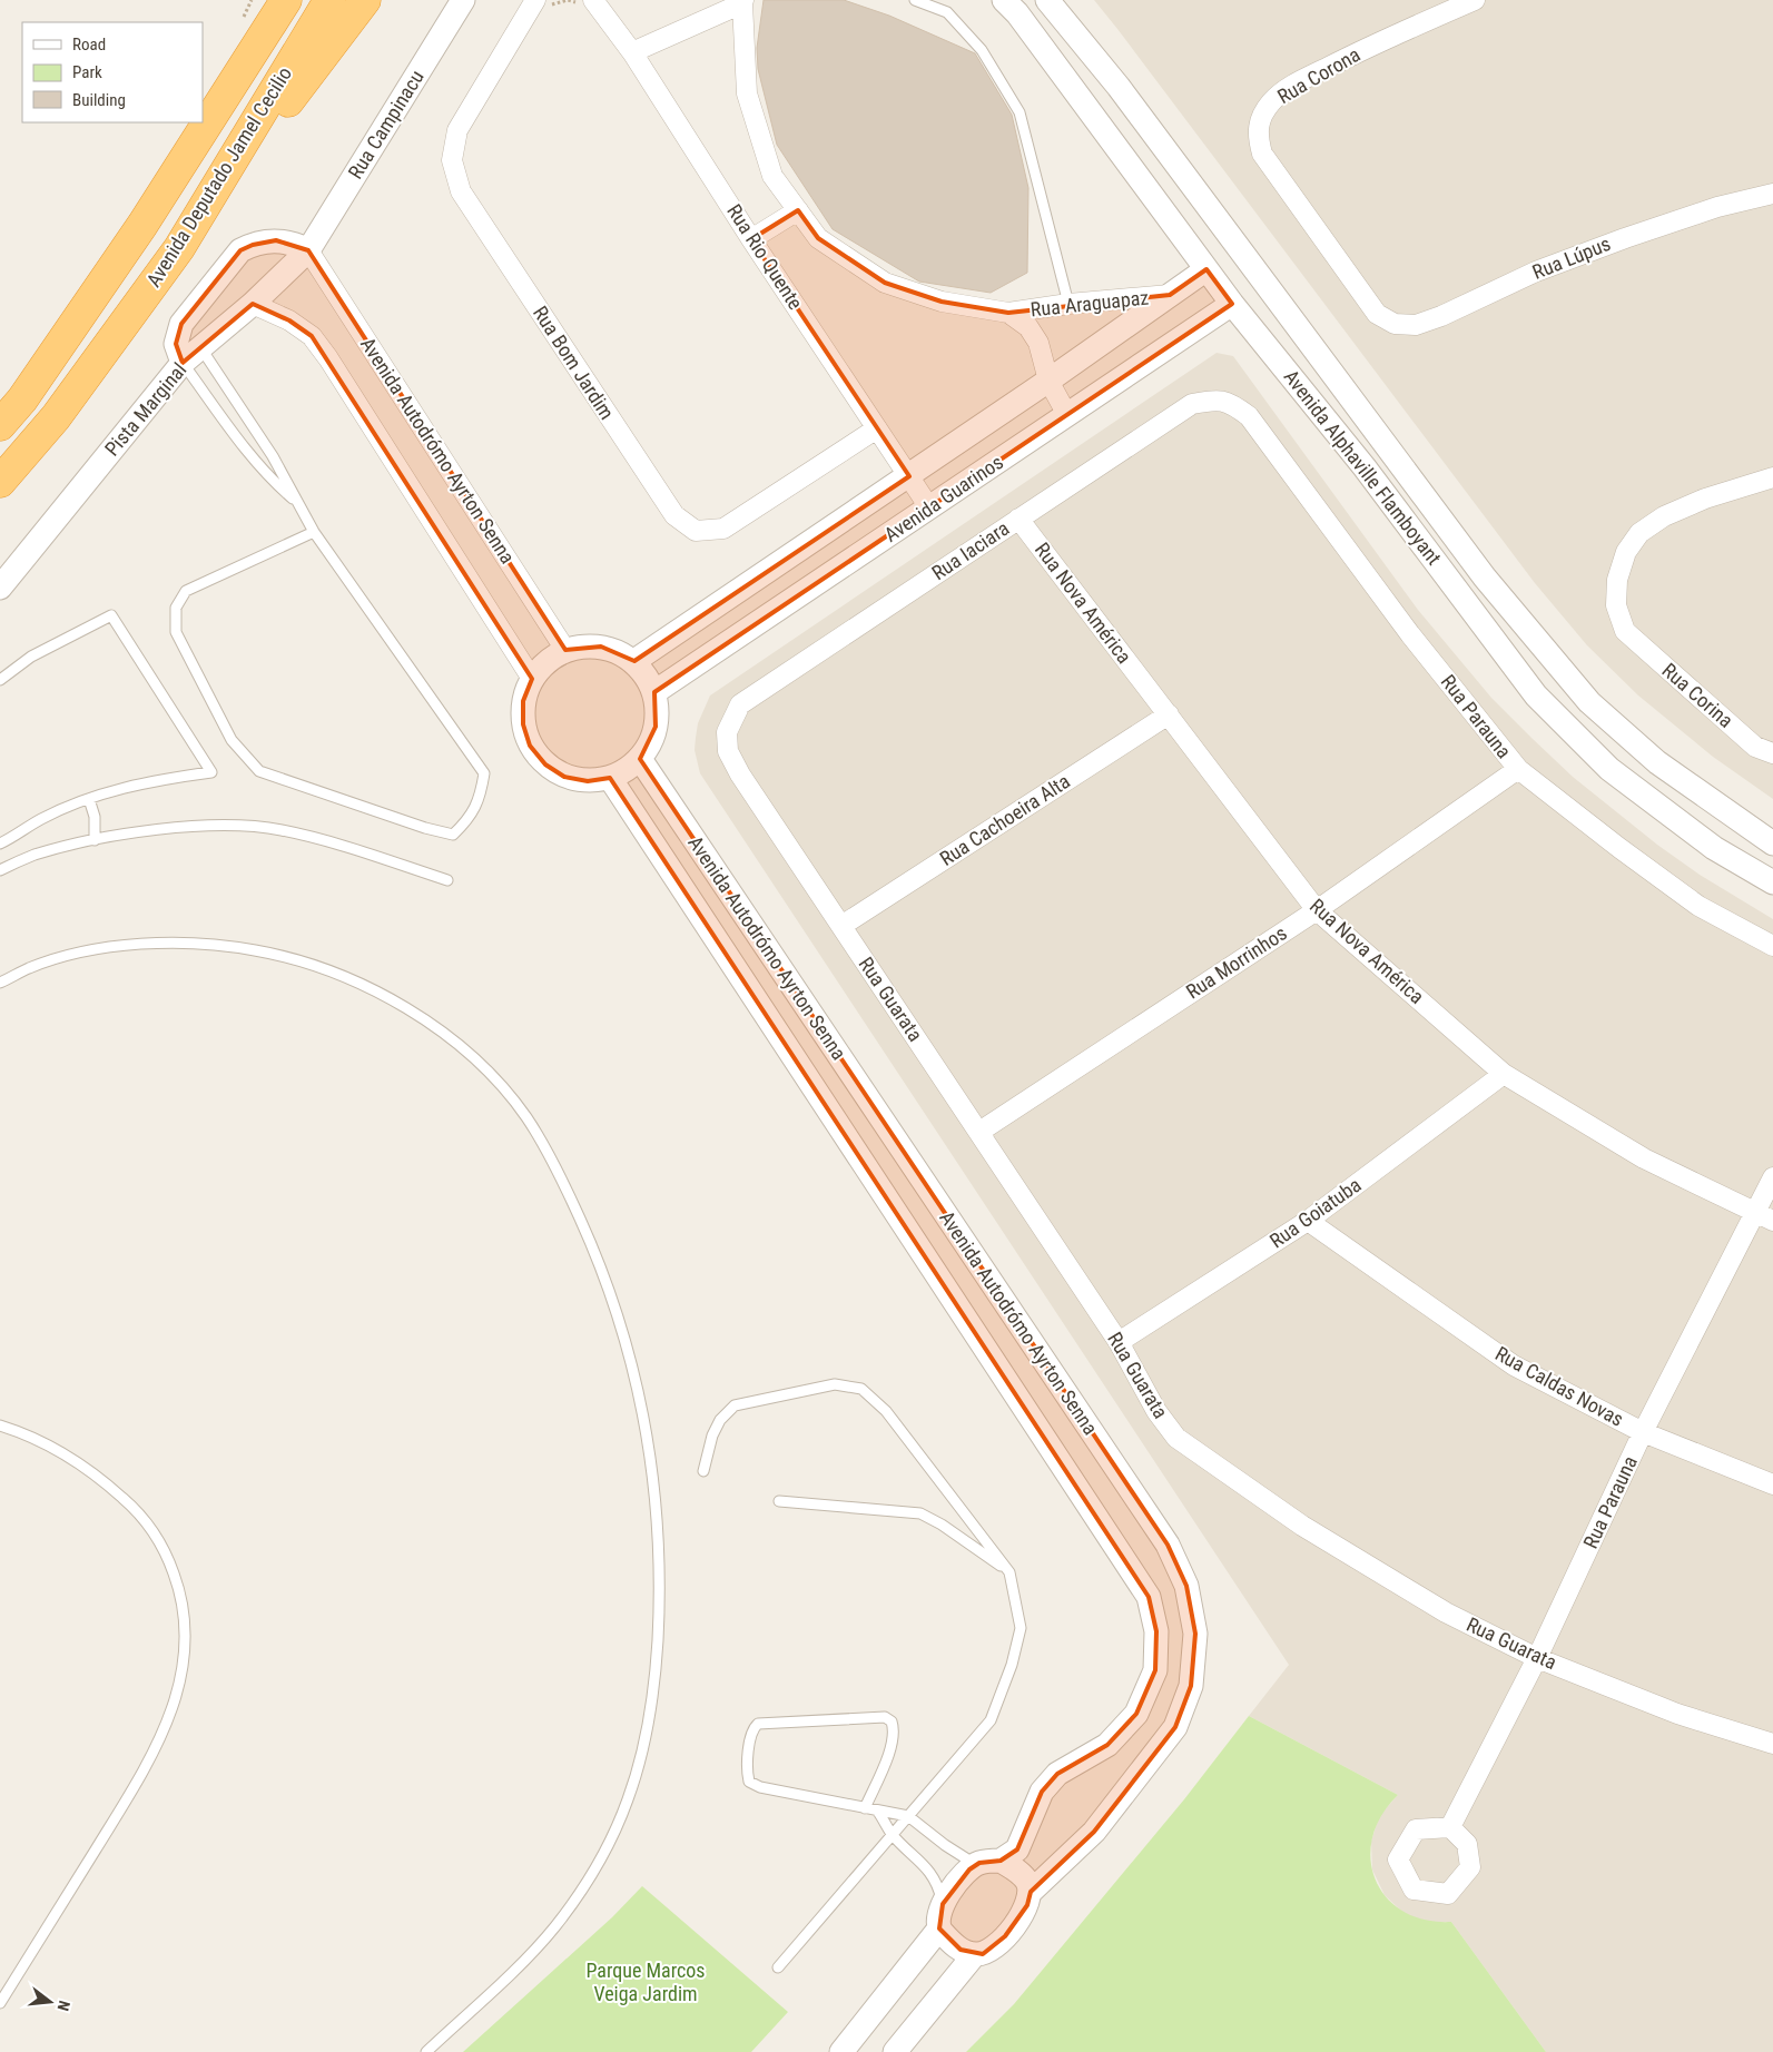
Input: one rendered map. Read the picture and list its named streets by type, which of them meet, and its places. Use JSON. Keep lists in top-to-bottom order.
{
  "streets": {
    "highway": ["Avenida Deputado Jamel Cecilio"],
    "street": [
      "Rua Corona",
      "Rua Campinacu",
      "Rua Rio Quente",
      "Rua Lúpus",
      "Rua Araguapaz",
      "Rua Bom Jardim",
      "Pista Marginal",
      "Avenida Autodrómo Ayrton Senna",
      "Avenida Alphaville Flamboyant",
      "Avenida Guarinos",
      "Rua Iaciara",
      "Rua Nova América",
      "Rua Corina",
      "Rua Parauna",
      "Rua Cachoeira Alta",
      "Rua Morrinhos",
      "Rua Guarata",
      "Rua Goiatuba",
      "Rua Caldas Novas"
    ]
  },
  "crossings": [
    ["Rua Corona", "Rua Lúpus"],
    ["Rua Campinacu", "Pista Marginal"],
    ["Rua Campinacu", "Avenida Autodrómo Ayrton Senna"],
    ["Rua Rio Quente", "Rua Araguapaz"],
    ["Rua Rio Quente", "Rua Bom Jardim"],
    ["Rua Rio Quente", "Avenida Guarinos"],
    ["Rua Araguapaz", "Avenida Guarinos"],
    ["Pista Marginal", "Avenida Autodrómo Ayrton Senna"],
    ["Avenida Autodrómo Ayrton Senna", "Avenida Guarinos"],
    ["Avenida Alphaville Flamboyant", "Avenida Guarinos"],
    ["Rua Iaciara", "Rua Nova América"],
    ["Rua Iaciara", "Rua Parauna"],
    ["Rua Iaciara", "Rua Guarata"],
    ["Rua Nova América", "Rua Parauna"],
    ["Rua Nova América", "Rua Cachoeira Alta"],
    ["Rua Nova América", "Rua Morrinhos"],
    ["Rua Nova América", "Rua Goiatuba"],
    ["Rua Parauna", "Rua Morrinhos"],
    ["Rua Parauna", "Rua Guarata"],
    ["Rua Parauna", "Rua Caldas Novas"],
    ["Rua Cachoeira Alta", "Rua Guarata"],
    ["Rua Morrinhos", "Rua Guarata"],
    ["Rua Guarata", "Rua Goiatuba"],
    ["Rua Goiatuba", "Rua Caldas Novas"]
  ],
  "parks": ["Parque Marcos Veiga Jardim"],
  "legend": ["Road", "Park", "Building"],
  "north": "right"
}
